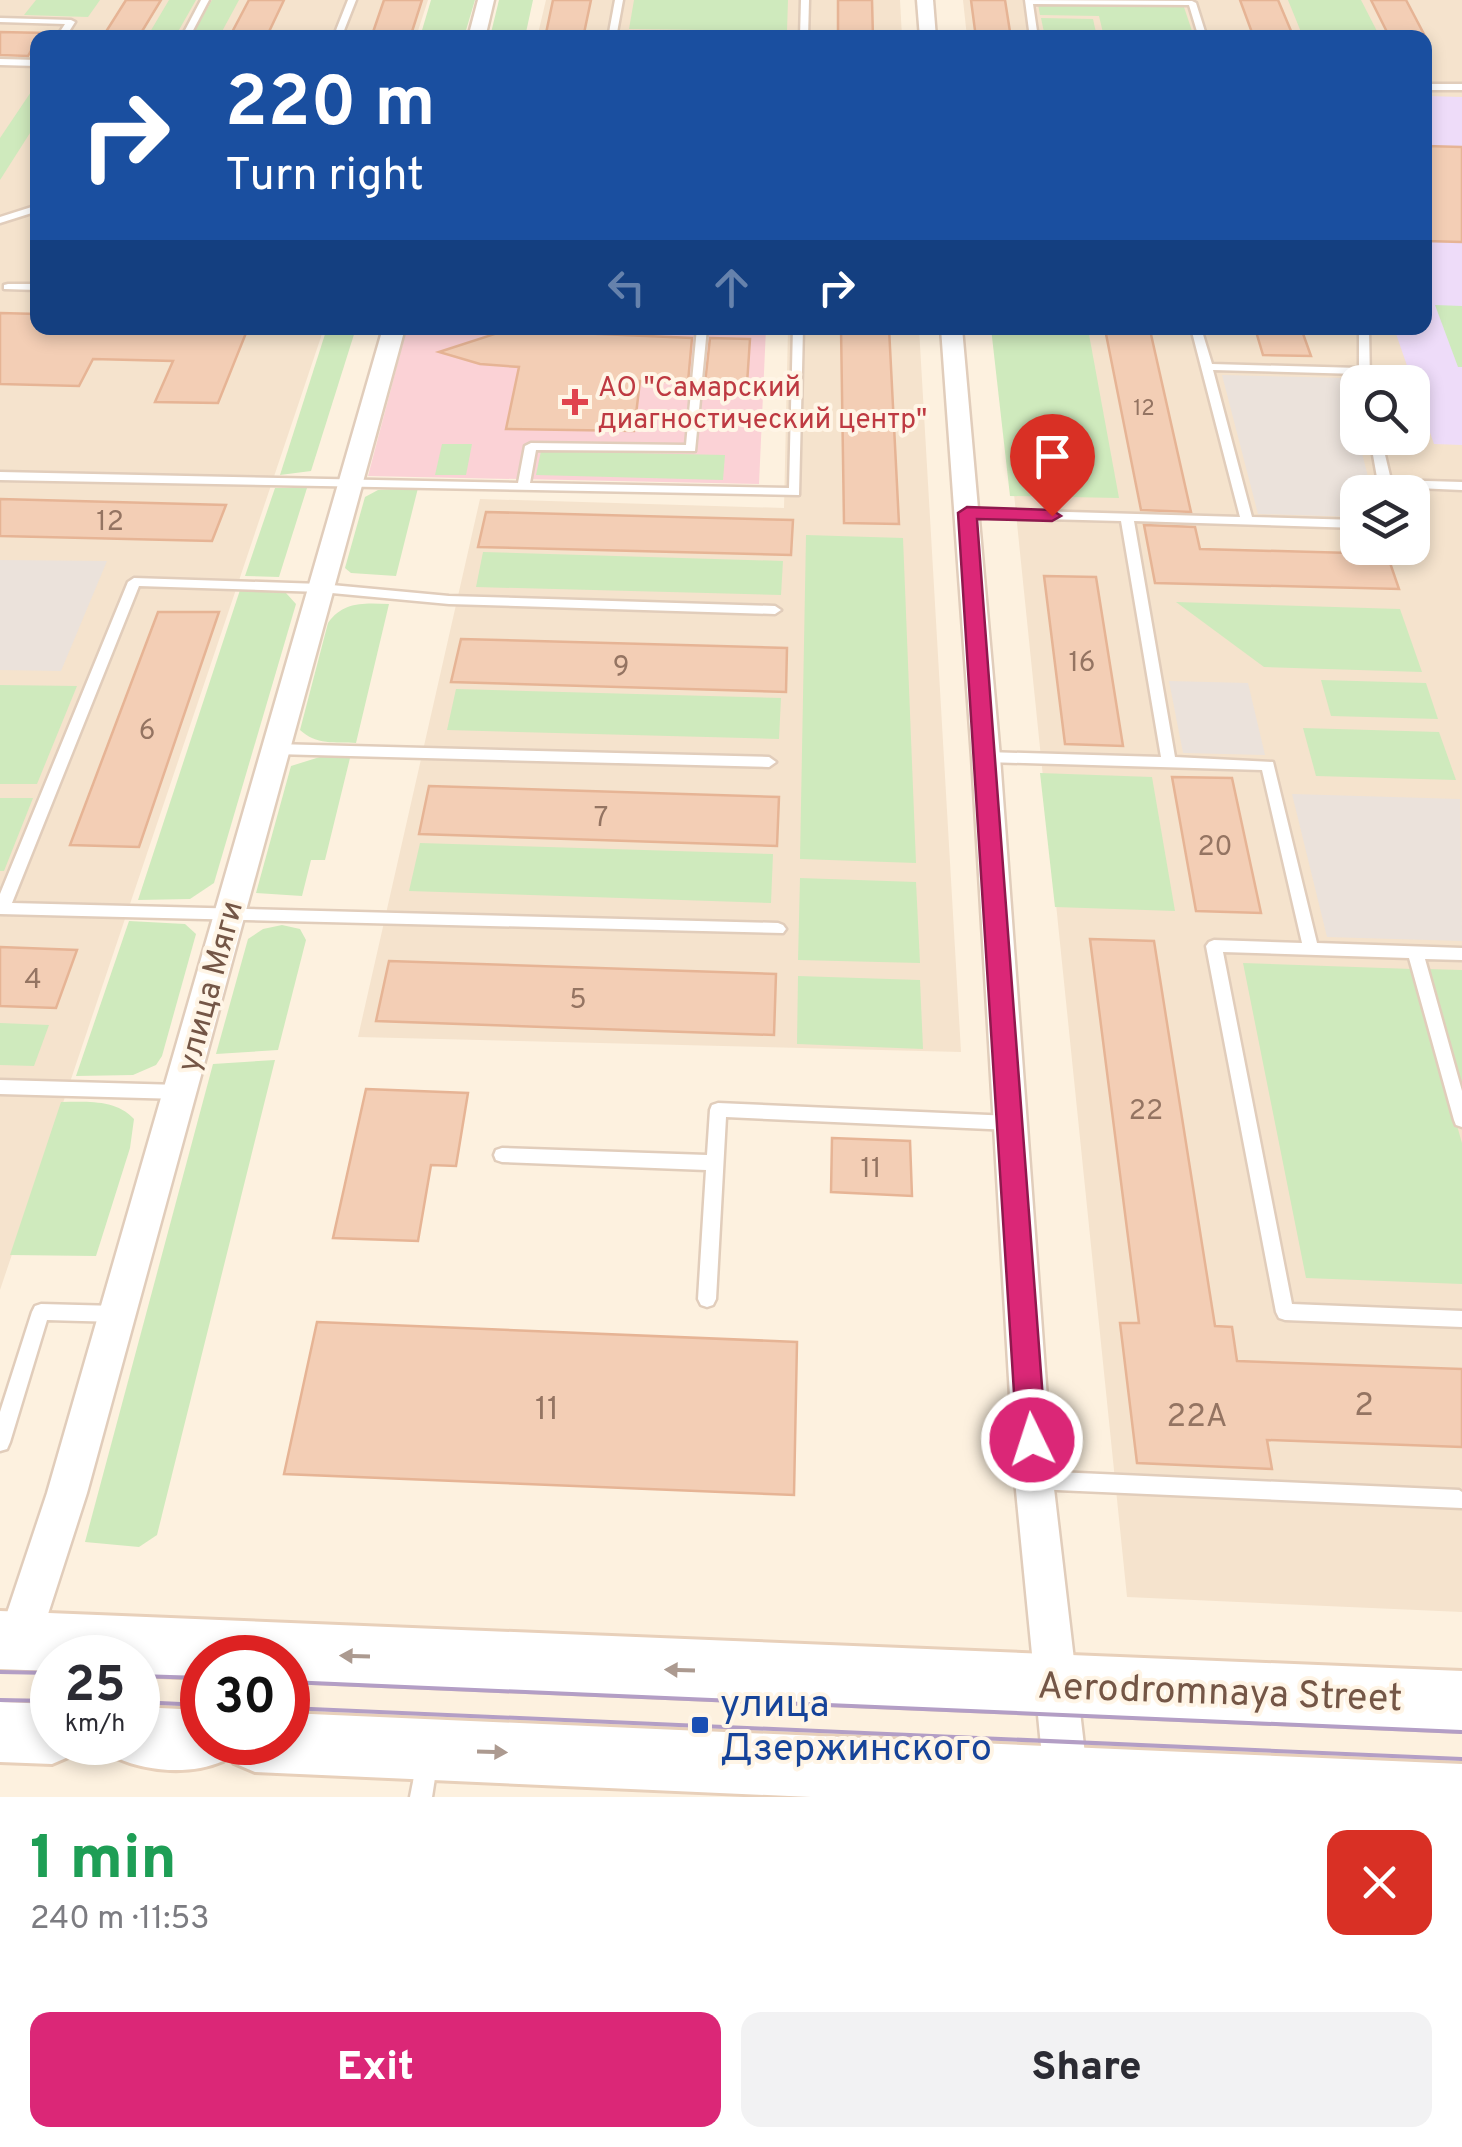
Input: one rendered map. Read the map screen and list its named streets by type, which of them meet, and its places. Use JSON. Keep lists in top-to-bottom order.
{
  "streets": {
    "street": ["улица Мяги", "Aerodromnaya Street"]
  },
  "crossings": [
    ["улица Мяги", "Aerodromnaya Street"]
  ],
  "places": {
    "health": ["АО \"Самарский диагностический центр\""],
    "transit": ["улица Дзержинского"]
  },
  "house_numbers": [
    "12",
    "12",
    "16",
    "9",
    "6",
    "7",
    "20",
    "4",
    "5",
    "22",
    "11",
    "2",
    "11",
    "22А"
  ],
  "page": {
    "turn": ["220 m", "Turn right"],
    "speed": "25 km/h",
    "limit": "30",
    "heading": ["1 min", "240 m · 11:53"],
    "buttons": ["Exit", "Share"]
  }
}
